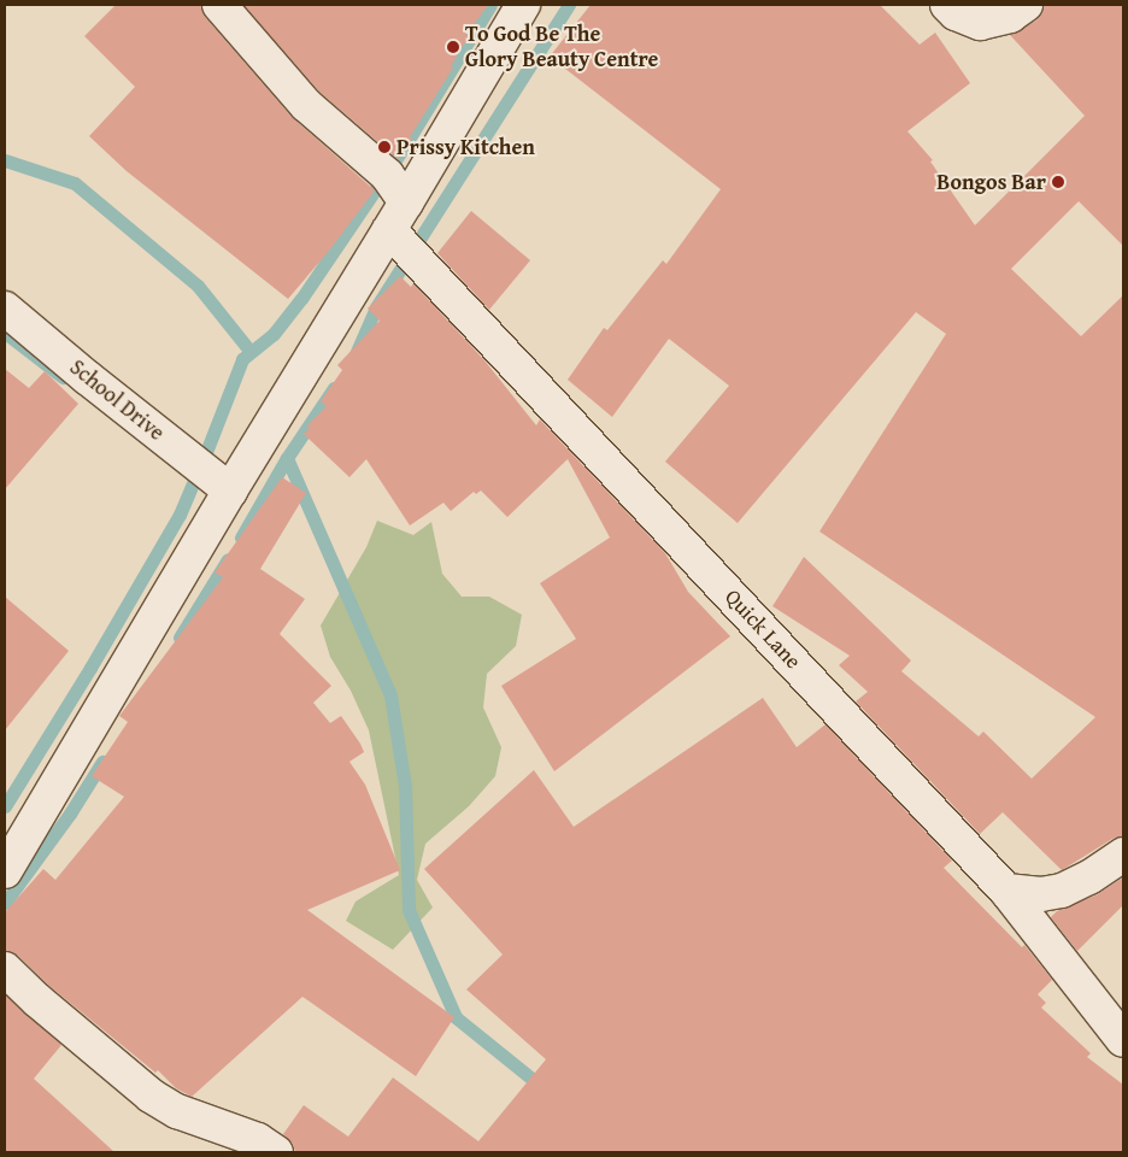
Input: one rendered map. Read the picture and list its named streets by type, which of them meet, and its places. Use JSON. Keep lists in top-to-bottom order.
{
  "streets": {
    "street": ["School Drive", "Quick Lane"]
  },
  "places": ["To God Be The Glory Beauty Centre", "Prissy Kitchen", "Bongos Bar"]
}
